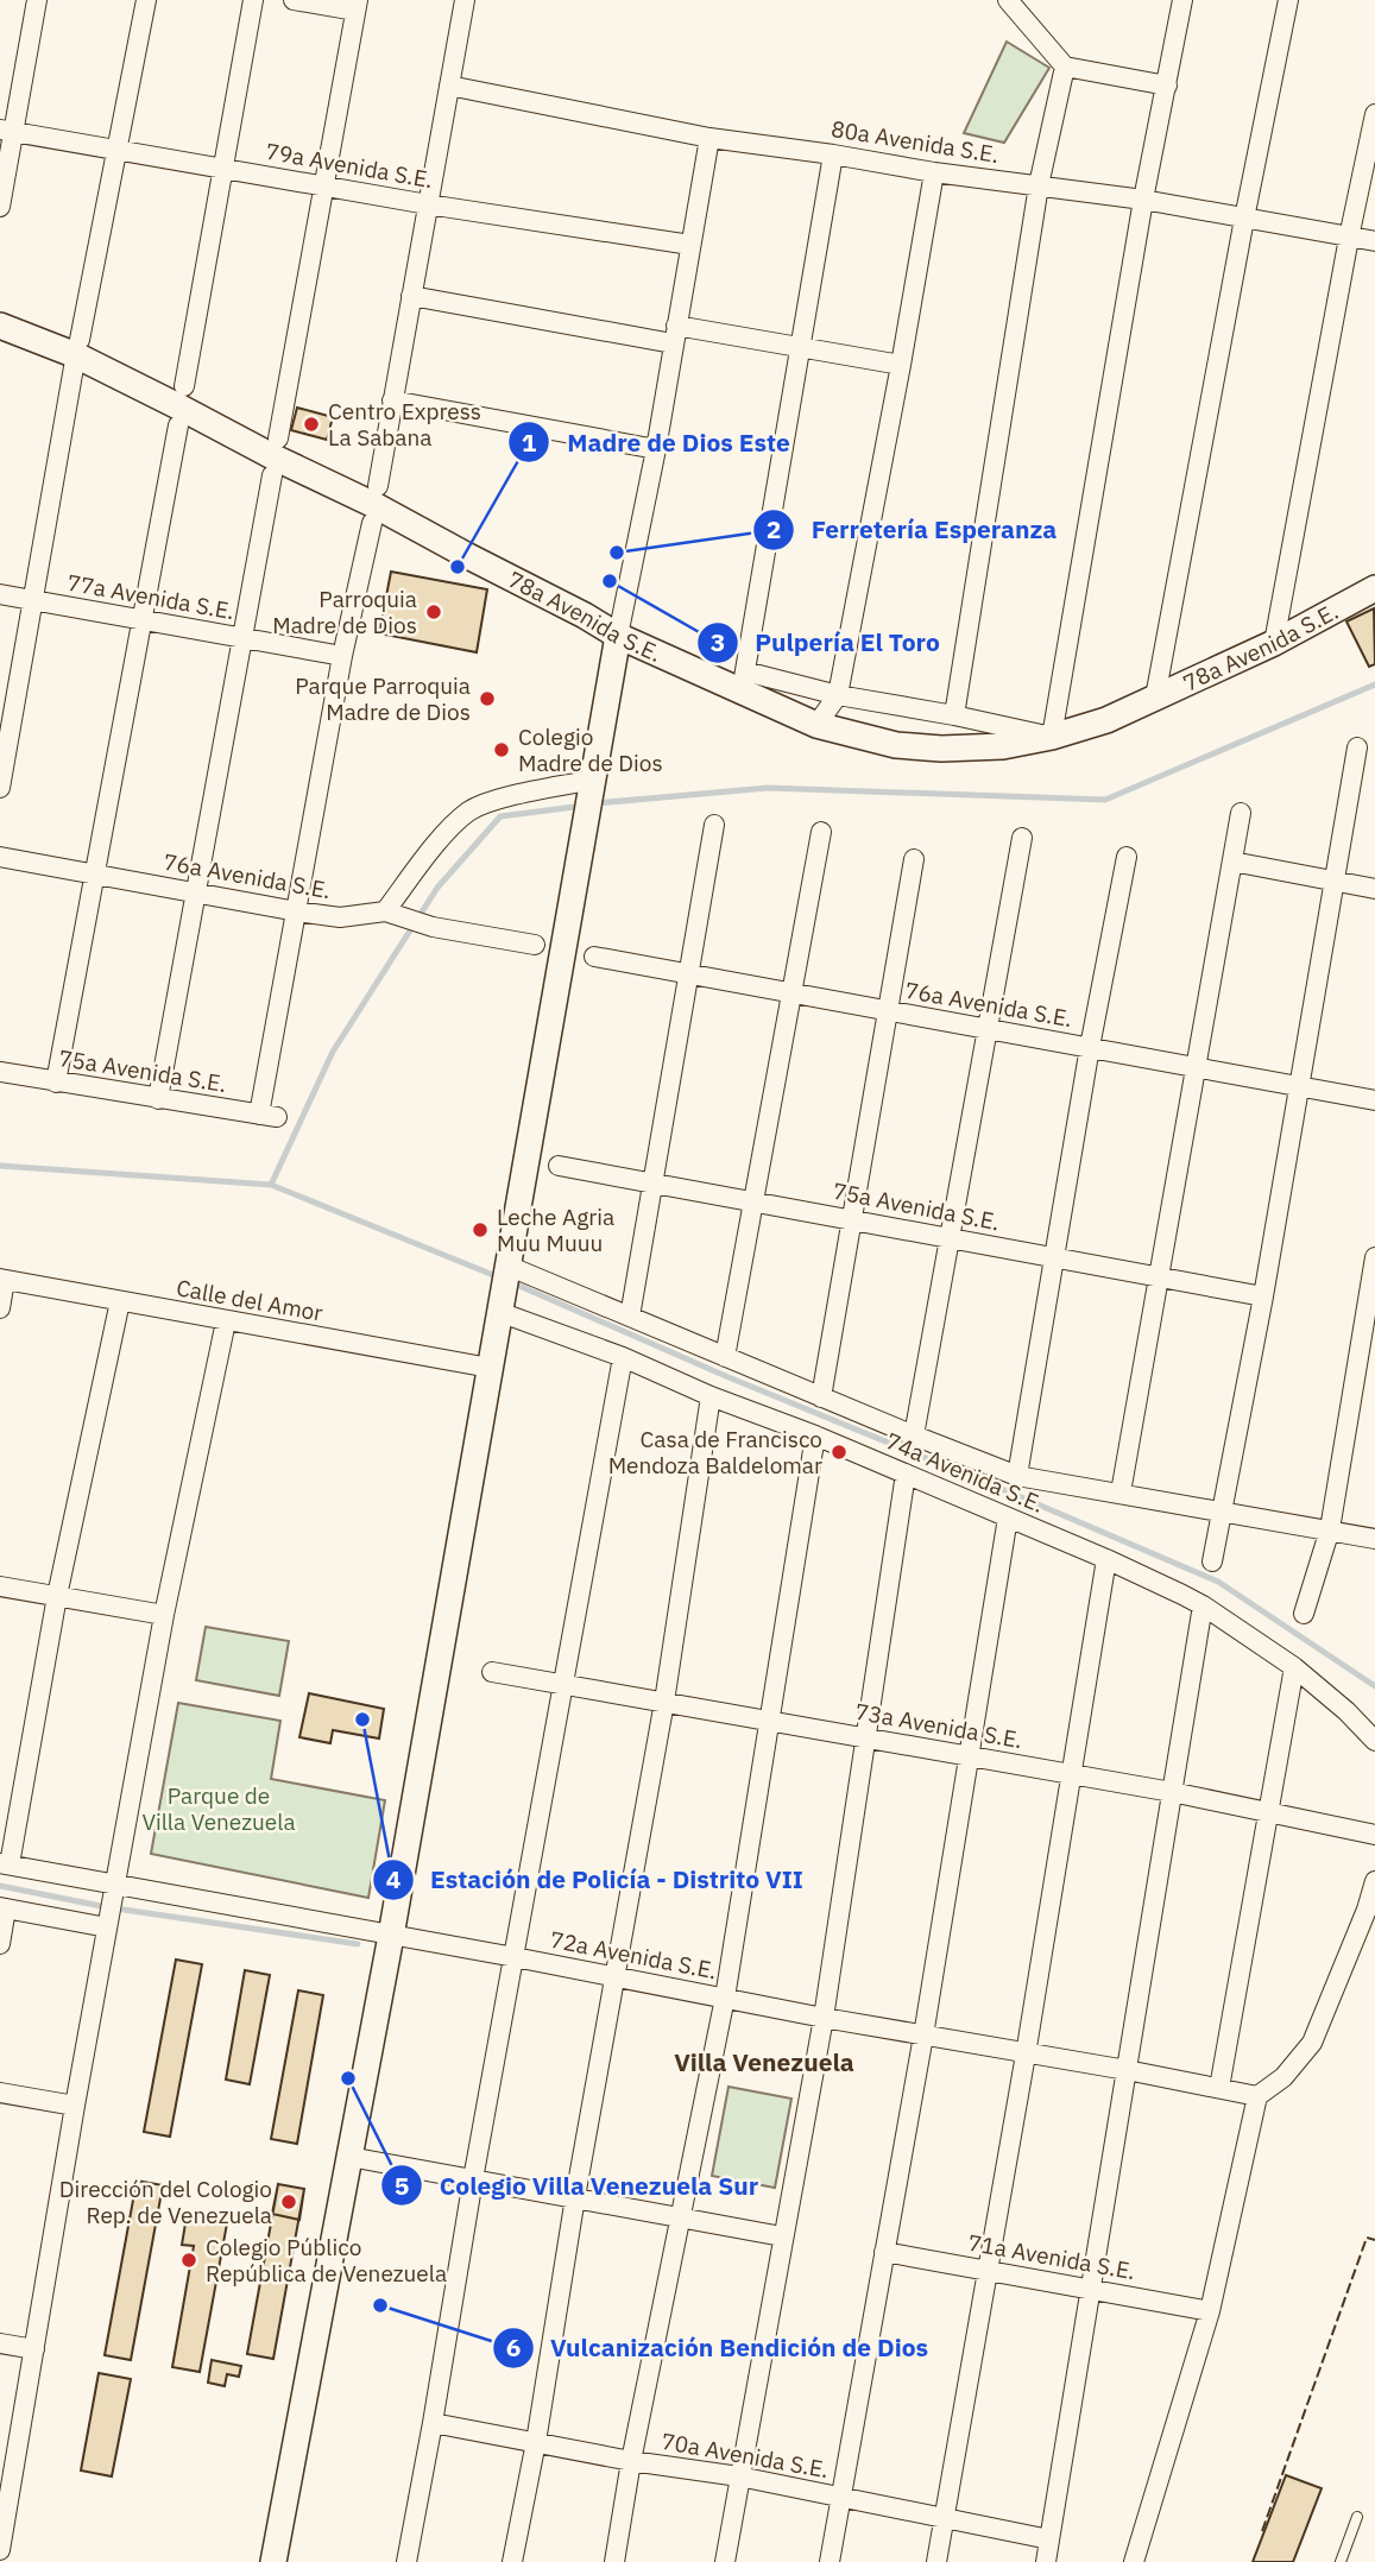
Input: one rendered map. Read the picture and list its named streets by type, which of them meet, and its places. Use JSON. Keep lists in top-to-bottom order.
{
  "streets": {
    "street": [
      "80a Avenida S.E.",
      "79a Avenida S.E.",
      "77a Avenida S.E.",
      "78a Avenida S.E.",
      "76a Avenida S.E.",
      "75a Avenida S.E.",
      "Calle del Amor",
      "74a Avenida S.E.",
      "73a Avenida S.E.",
      "72a Avenida S.E.",
      "71a Avenida S.E.",
      "70a Avenida S.E."
    ]
  },
  "crossings": [
    ["76a Avenida S.E.", "75a Avenida S.E."]
  ],
  "districts": ["Villa Venezuela"],
  "parks": ["Parque de Villa Venezuela"],
  "places": [
    "Centro Express La Sabana",
    "Ferretería Esperanza",
    "Madre de Dios Este",
    "Pulpería El Toro",
    "Parroquia Madre de Dios",
    "Parque Parroquia Madre de Dios",
    "Colegio Madre de Dios",
    "Leche Agria Muu Muuu",
    "Casa de Francisco Mendoza Baldelomar",
    "Estación de Policía - Distrito VII",
    "Colegio Villa Venezuela Sur",
    "Dirección del Cologio Rep. de Venezuela",
    "Colegio Público República de Venezuela",
    "Vulcanización Bendición de Dios"
  ]
}
